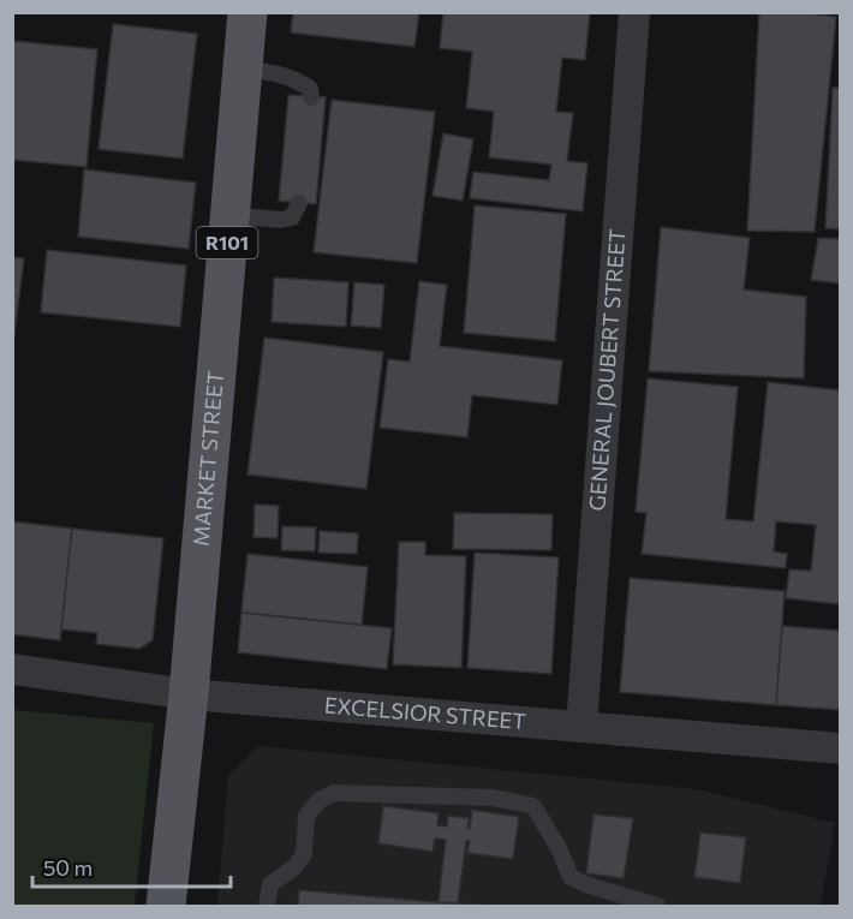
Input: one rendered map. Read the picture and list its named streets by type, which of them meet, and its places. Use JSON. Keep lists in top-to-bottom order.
{
  "streets": {
    "main road": ["R101", "MARKET STREET"],
    "street": ["GENERAL JOUBERT STREET", "EXCELSIOR STREET"]
  },
  "crossings": [
    ["GENERAL JOUBERT STREET", "EXCELSIOR STREET"],
    ["MARKET STREET", "EXCELSIOR STREET"]
  ],
  "scale_bar": "50 m"
}
